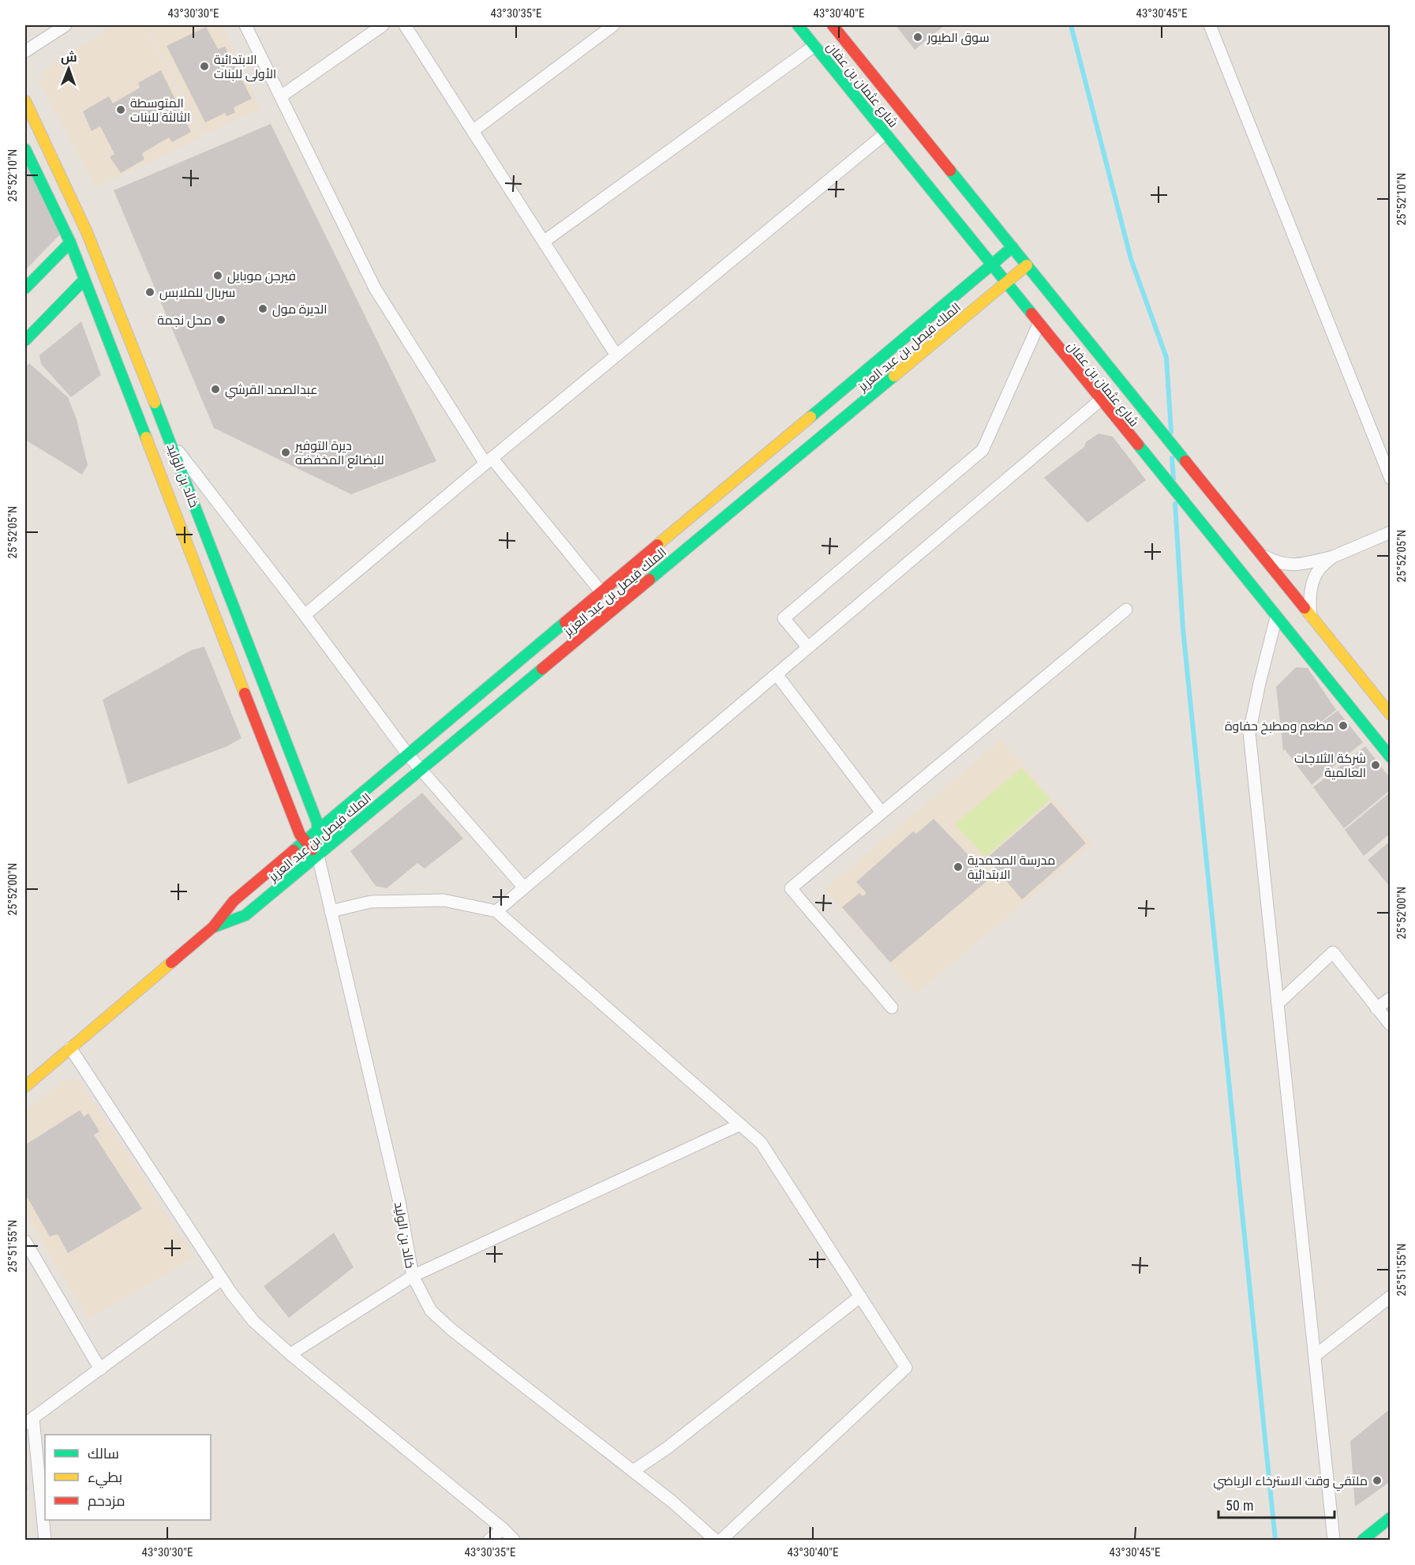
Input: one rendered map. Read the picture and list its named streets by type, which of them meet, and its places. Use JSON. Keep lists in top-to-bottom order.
{
  "streets": {
    "street": ["شارع عثمان بن عفان", "الملك فيصل بن عبد العزيز", "خالد بن الوليد"]
  },
  "crossings": [
    ["شارع عثمان بن عفان", "الملك فيصل بن عبد العزيز"],
    ["الملك فيصل بن عبد العزيز", "خالد بن الوليد"]
  ],
  "places": [
    "سوق الطيور",
    "الابتدائية الأولى للبنات",
    "المتوسطة الثالثة للبنات",
    "فيرجن موبايل",
    "سربال للملابس",
    "الديرة مول",
    "محل نجمة",
    "عبدالصمد القرشي",
    "ديرة التوفير للبضائع المخفضه",
    "مطعم ومطبخ حفاوة",
    "شركة الثلاجات العالمية",
    "مدرسة المحمدية الابتدائية",
    "ملتقي وقت الاسترخاء الرياضي"
  ],
  "legend": ["سالك", "بطيء", "مزدحم"],
  "scale_bar": "50 m",
  "north": "top",
  "coordinates": [
    "43°30'30\"E",
    "43°30'35\"E",
    "43°30'40\"E",
    "43°30'45\"E",
    "25°52'10\"N",
    "25°52'05\"N",
    "25°52'00\"N",
    "25°51'55\"N"
  ]
}
